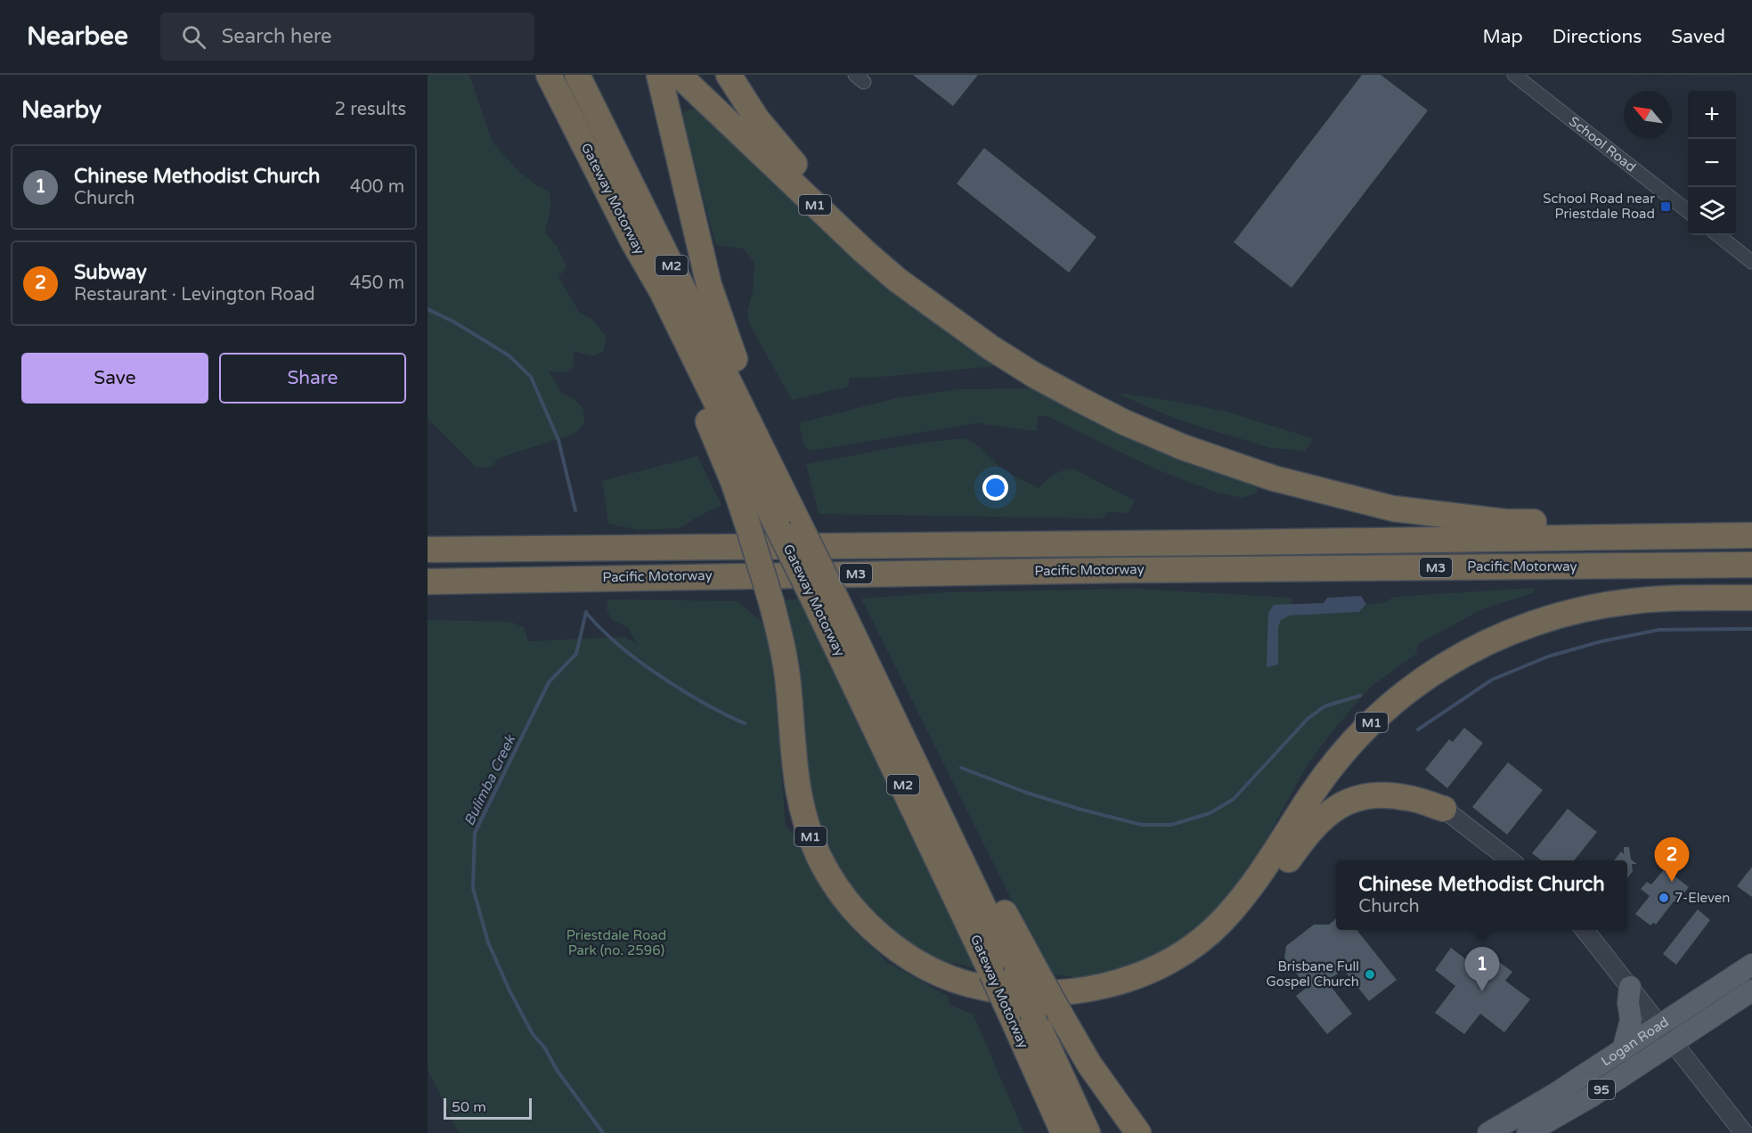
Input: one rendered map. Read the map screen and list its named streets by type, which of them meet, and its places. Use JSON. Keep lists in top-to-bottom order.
{
  "streets": {
    "highway": [
      "Gateway Motorway",
      "M1",
      "M2",
      "Pacific Motorway",
      "M3"
    ],
    "main road": ["Logan Road", "95"],
    "street": ["School Road"]
  },
  "crossings": [
    ["Gateway Motorway", "M1"]
  ],
  "water": ["Bulimba Creek"],
  "parks": ["Priestdale Road Park (no. 2596)"],
  "places": {
    "transit": ["School Road near Priestdale Road"],
    "other": ["7-Eleven", "Brisbane Full Gospel Church"]
  },
  "scale_bar": "50 m",
  "north": "top left",
  "page": {
    "header": "Nearbee",
    "search": "Search here",
    "nav": ["Map", "Directions", "Saved"],
    "heading": ["Nearby", "2 results"],
    "map_buttons": ["+", "−"],
    "list": [
      {
        "mark": "1",
        "name": "Chinese Methodist Church",
        "note": "Church",
        "value": "400 m"
      },
      {
        "mark": "2",
        "name": "Subway",
        "note": "Restaurant · Levington Road",
        "value": "450 m"
      }
    ],
    "buttons": ["Save", "Share"],
    "pins": ["2", "1"],
    "popup": ["Chinese Methodist Church", "Church"],
    "scale": "50 m"
  }
}
